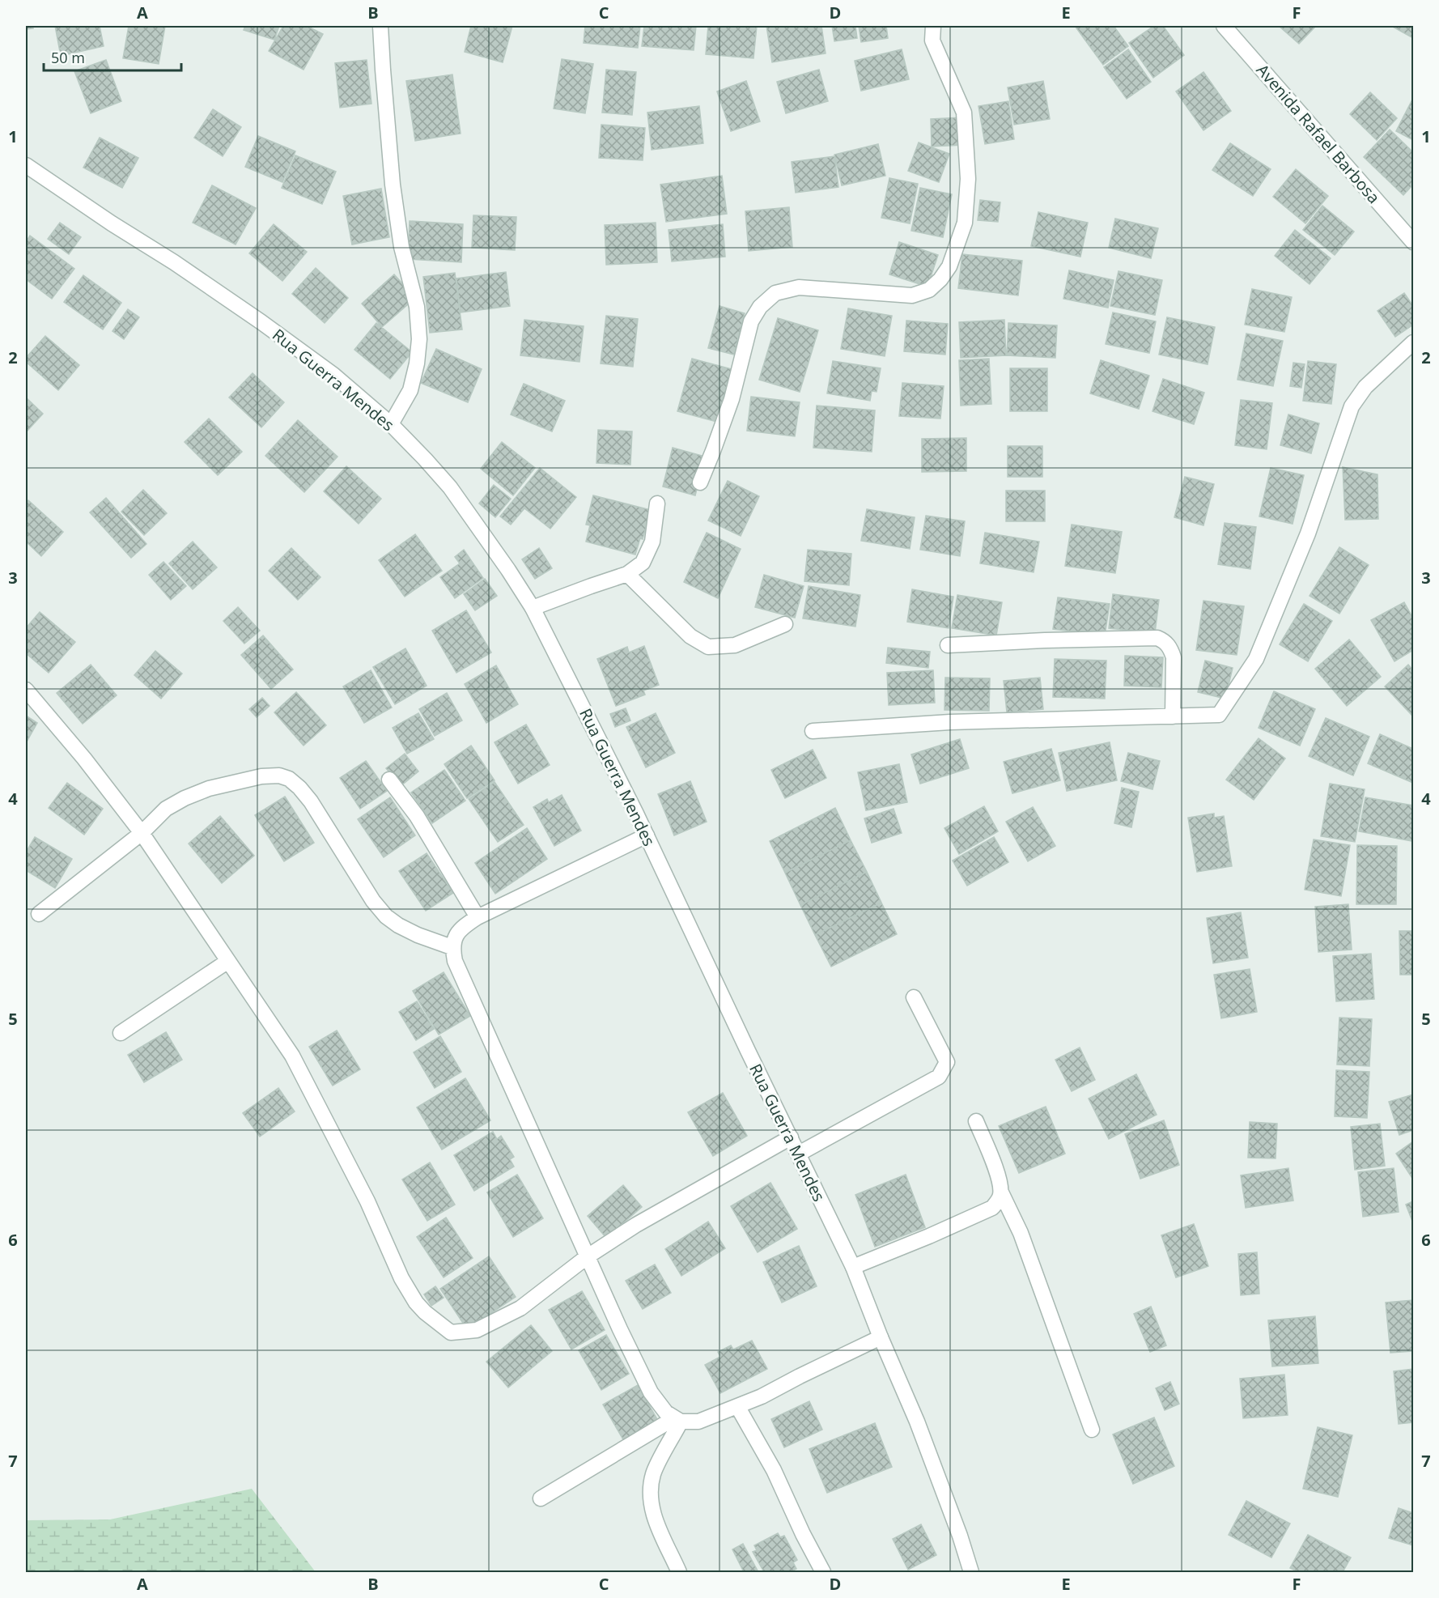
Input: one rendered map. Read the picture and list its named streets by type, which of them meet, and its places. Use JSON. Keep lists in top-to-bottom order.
{
  "streets": {
    "street": ["Avenida Rafael Barbosa", "Rua Guerra Mendes"]
  },
  "scale_bar": "50 m",
  "grid": {
    "columns": [
      "A",
      "B",
      "C",
      "D",
      "E",
      "F"
    ],
    "rows": [
      "1",
      "2",
      "3",
      "4",
      "5",
      "6",
      "7"
    ]
  }
}
